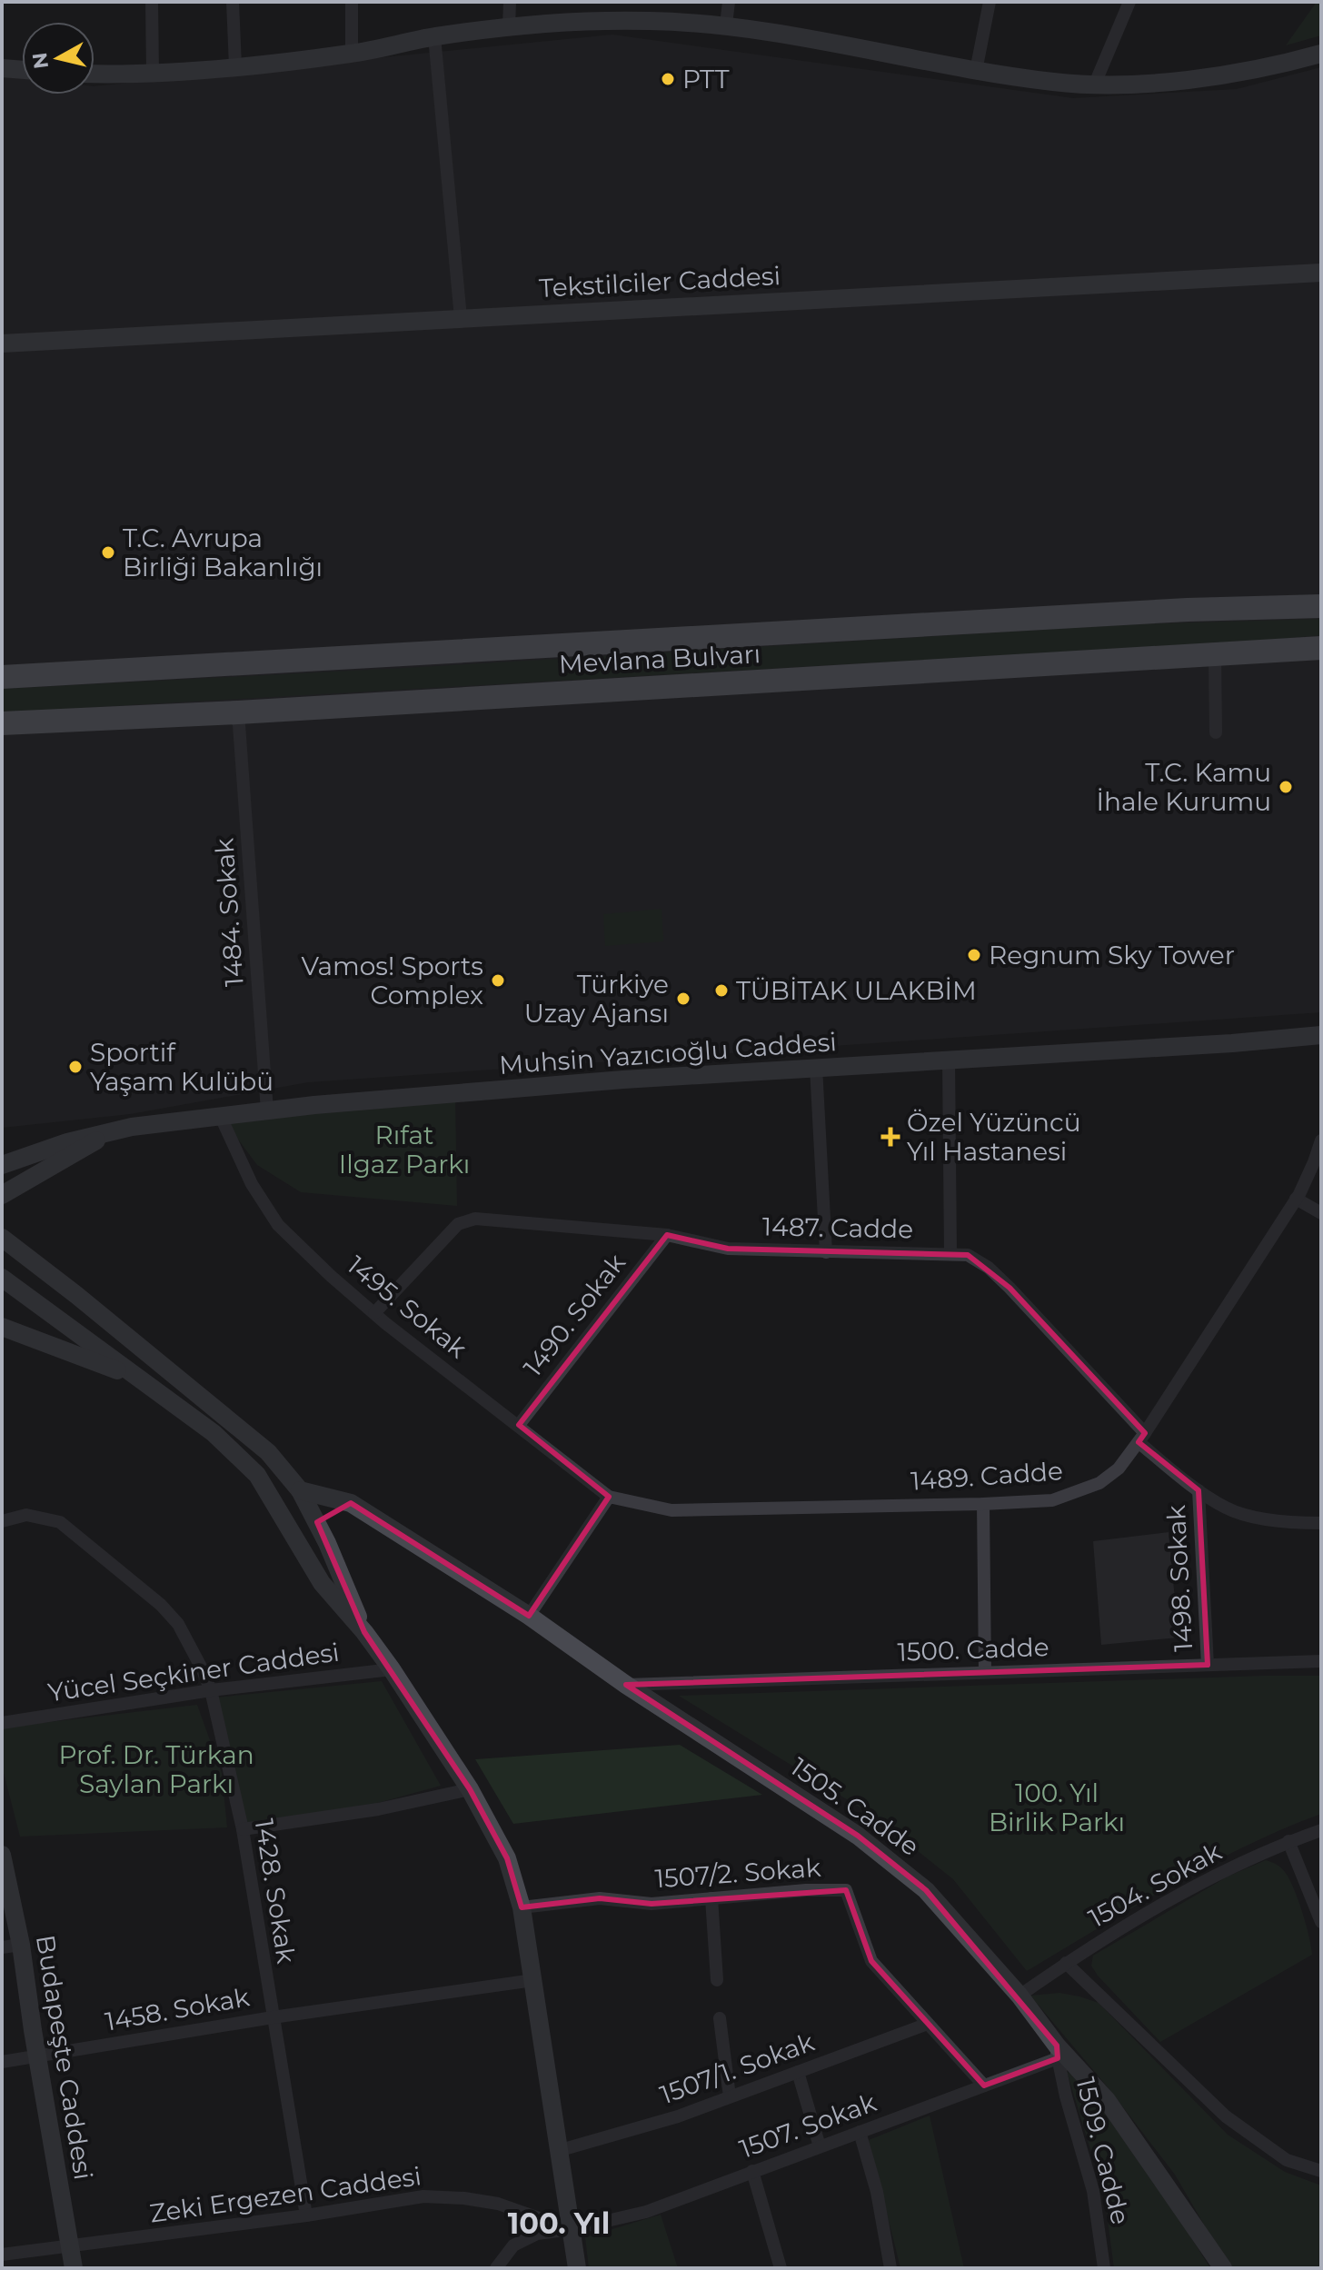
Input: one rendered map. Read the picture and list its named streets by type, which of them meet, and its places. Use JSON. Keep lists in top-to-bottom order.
{
  "streets": {
    "highway": ["Mevlana Bulvarı"],
    "main road": [
      "Tekstilciler Caddesi",
      "Muhsin Yazıcıoğlu Caddesi",
      "1505. Cadde",
      "Budapeşte Caddesi"
    ],
    "street": [
      "1484. Sokak",
      "1487. Cadde",
      "1495. Sokak",
      "1490. Sokak",
      "1489. Cadde",
      "1498. Sokak",
      "1500. Cadde",
      "Yücel Seçkiner Caddesi",
      "1507/2. Sokak",
      "1504. Sokak",
      "1428. Sokak",
      "1458. Sokak",
      "1507/1. Sokak",
      "1507. Sokak",
      "1509. Cadde",
      "Zeki Ergezen Caddesi"
    ]
  },
  "crossings": [
    ["Mevlana Bulvarı", "1484. Sokak"],
    ["1484. Sokak", "Muhsin Yazıcıoğlu Caddesi"],
    ["Muhsin Yazıcıoğlu Caddesi", "1495. Sokak"],
    ["1487. Cadde", "1495. Sokak"],
    ["1487. Cadde", "1490. Sokak"],
    ["1487. Cadde", "1489. Cadde"],
    ["1487. Cadde", "1498. Sokak"],
    ["1495. Sokak", "1490. Sokak"],
    ["1495. Sokak", "1489. Cadde"],
    ["1498. Sokak", "1500. Cadde"],
    ["1500. Cadde", "1505. Cadde"],
    ["Yücel Seçkiner Caddesi", "1428. Sokak"],
    ["1505. Cadde", "1504. Sokak"],
    ["1505. Cadde", "1507. Sokak"],
    ["1505. Cadde", "1509. Cadde"],
    ["1507/2. Sokak", "1507/1. Sokak"],
    ["1507/2. Sokak", "1507. Sokak"],
    ["1428. Sokak", "1458. Sokak"],
    ["1428. Sokak", "Zeki Ergezen Caddesi"],
    ["1458. Sokak", "Budapeşte Caddesi"],
    ["Budapeşte Caddesi", "Zeki Ergezen Caddesi"],
    ["1507. Sokak", "1509. Cadde"],
    ["1507. Sokak", "Zeki Ergezen Caddesi"]
  ],
  "districts": ["100. Yıl"],
  "parks": ["Rıfat Ilgaz Parkı", "Prof. Dr. Türkan Saylan Parkı", "100. Yıl Birlik Parkı"],
  "places": {
    "other": [
      "PTT",
      "T.C. Avrupa Birliği Bakanlığı",
      "T.C. Kamu İhale Kurumu",
      "Regnum Sky Tower",
      "Vamos! Sports Complex",
      "TÜBİTAK ULAKBİM",
      "Türkiye Uzay Ajansı",
      "Sportif Yaşam Kulübü"
    ],
    "health": ["Özel Yüzüncü Yıl Hastanesi"]
  },
  "north": "left"
}
